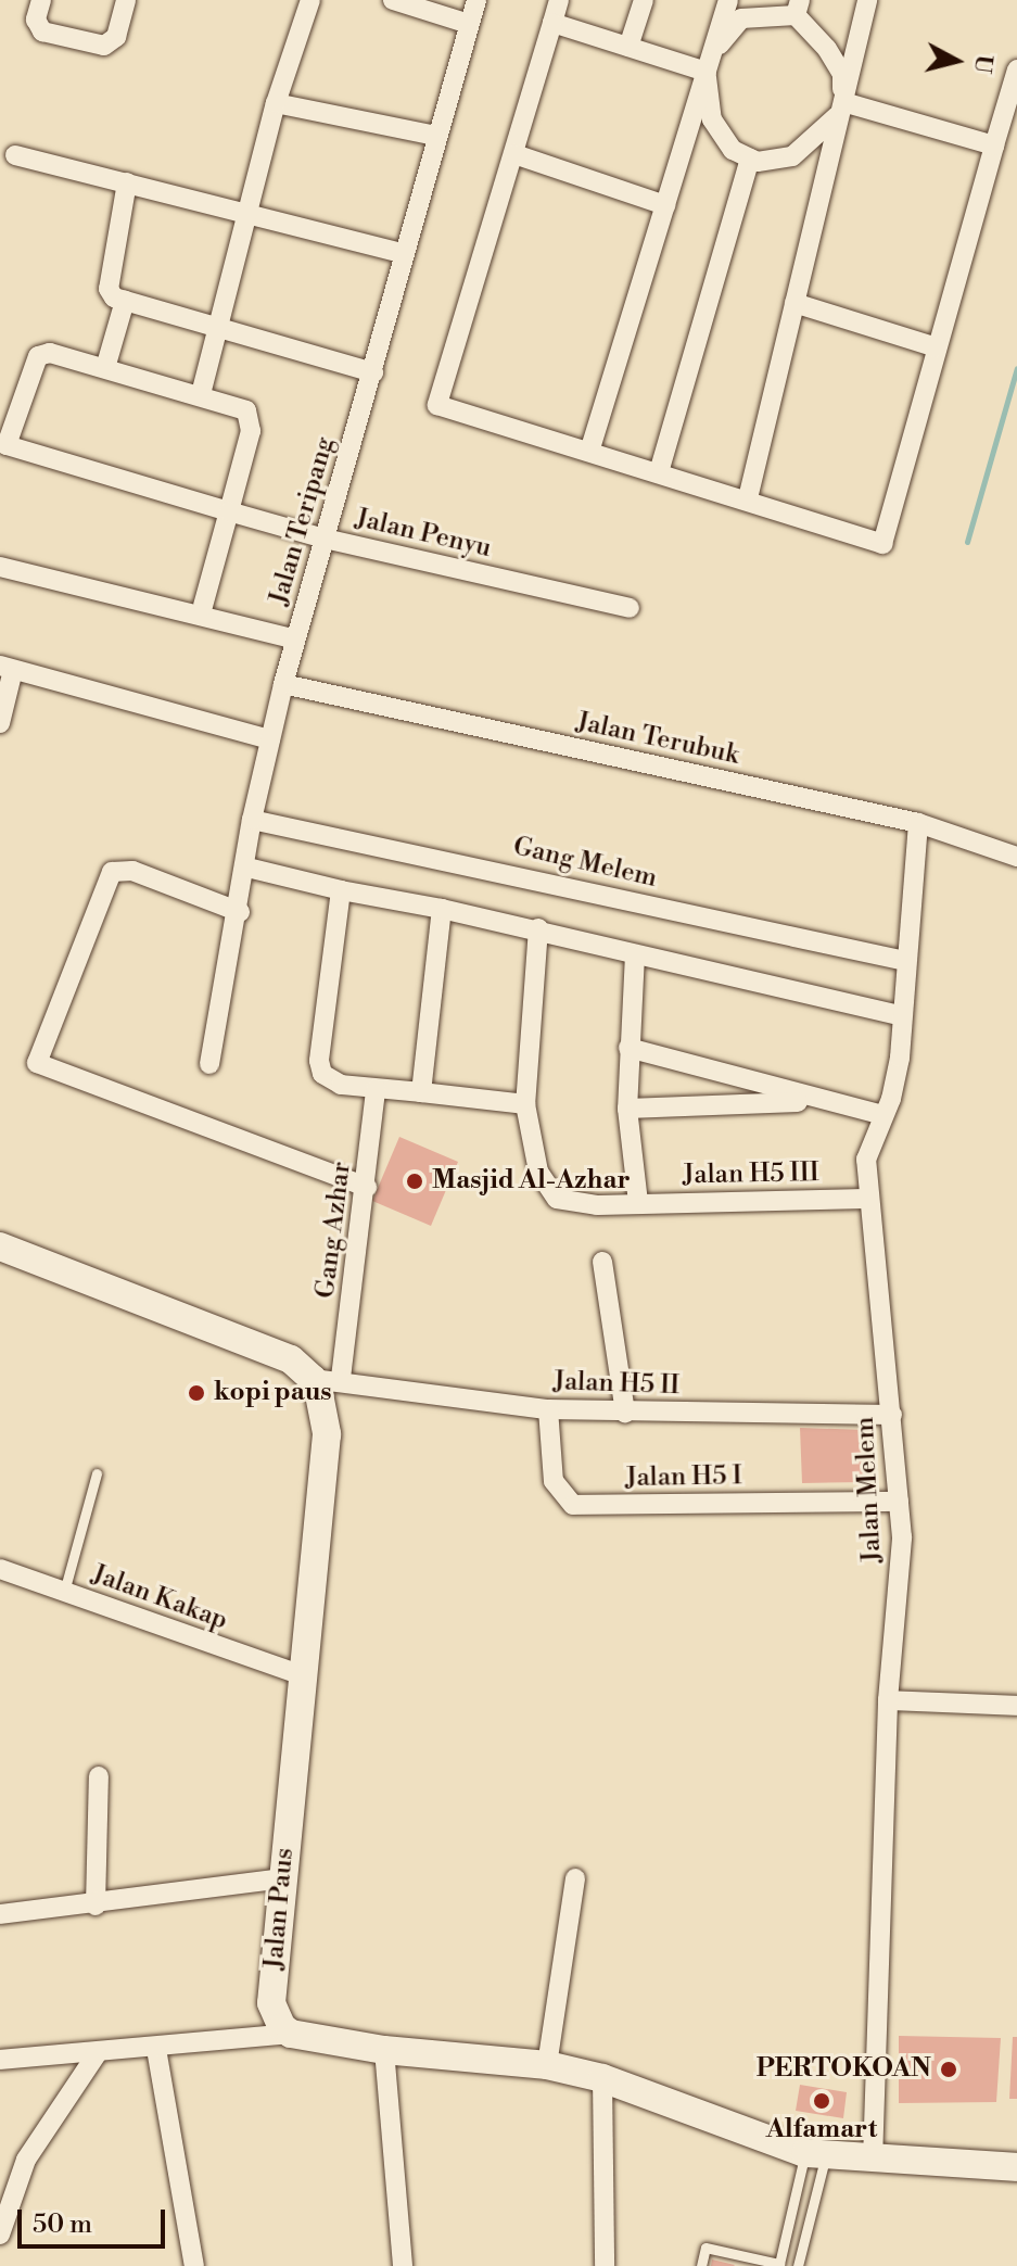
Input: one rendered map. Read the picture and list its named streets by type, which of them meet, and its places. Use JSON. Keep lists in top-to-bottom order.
{
  "streets": {
    "main road": ["Jalan Paus"],
    "street": [
      "Jalan Teripang",
      "Jalan Penyu",
      "Jalan Terubuk",
      "Gang Melem",
      "Jalan H5 III",
      "Gang Azhar",
      "Jalan H5 II",
      "Jalan H5 I",
      "Jalan Melem",
      "Jalan Kakap"
    ]
  },
  "crossings": [
    ["Jalan Teripang", "Jalan Penyu"],
    ["Jalan Teripang", "Jalan Terubuk"],
    ["Jalan Teripang", "Gang Melem"],
    ["Jalan Terubuk", "Jalan Melem"],
    ["Gang Melem", "Jalan Melem"],
    ["Jalan H5 III", "Jalan Melem"],
    ["Gang Azhar", "Jalan H5 II"],
    ["Gang Azhar", "Jalan Paus"],
    ["Jalan H5 II", "Jalan H5 I"],
    ["Jalan H5 II", "Jalan Melem"],
    ["Jalan H5 II", "Jalan Paus"],
    ["Jalan H5 I", "Jalan Melem"],
    ["Jalan Kakap", "Jalan Paus"]
  ],
  "places": [
    "Masjid Al-Azhar",
    "kopi paus",
    "PERTOKOAN",
    "Alfamart"
  ],
  "scale_bar": "50 m",
  "north": "right"
}
